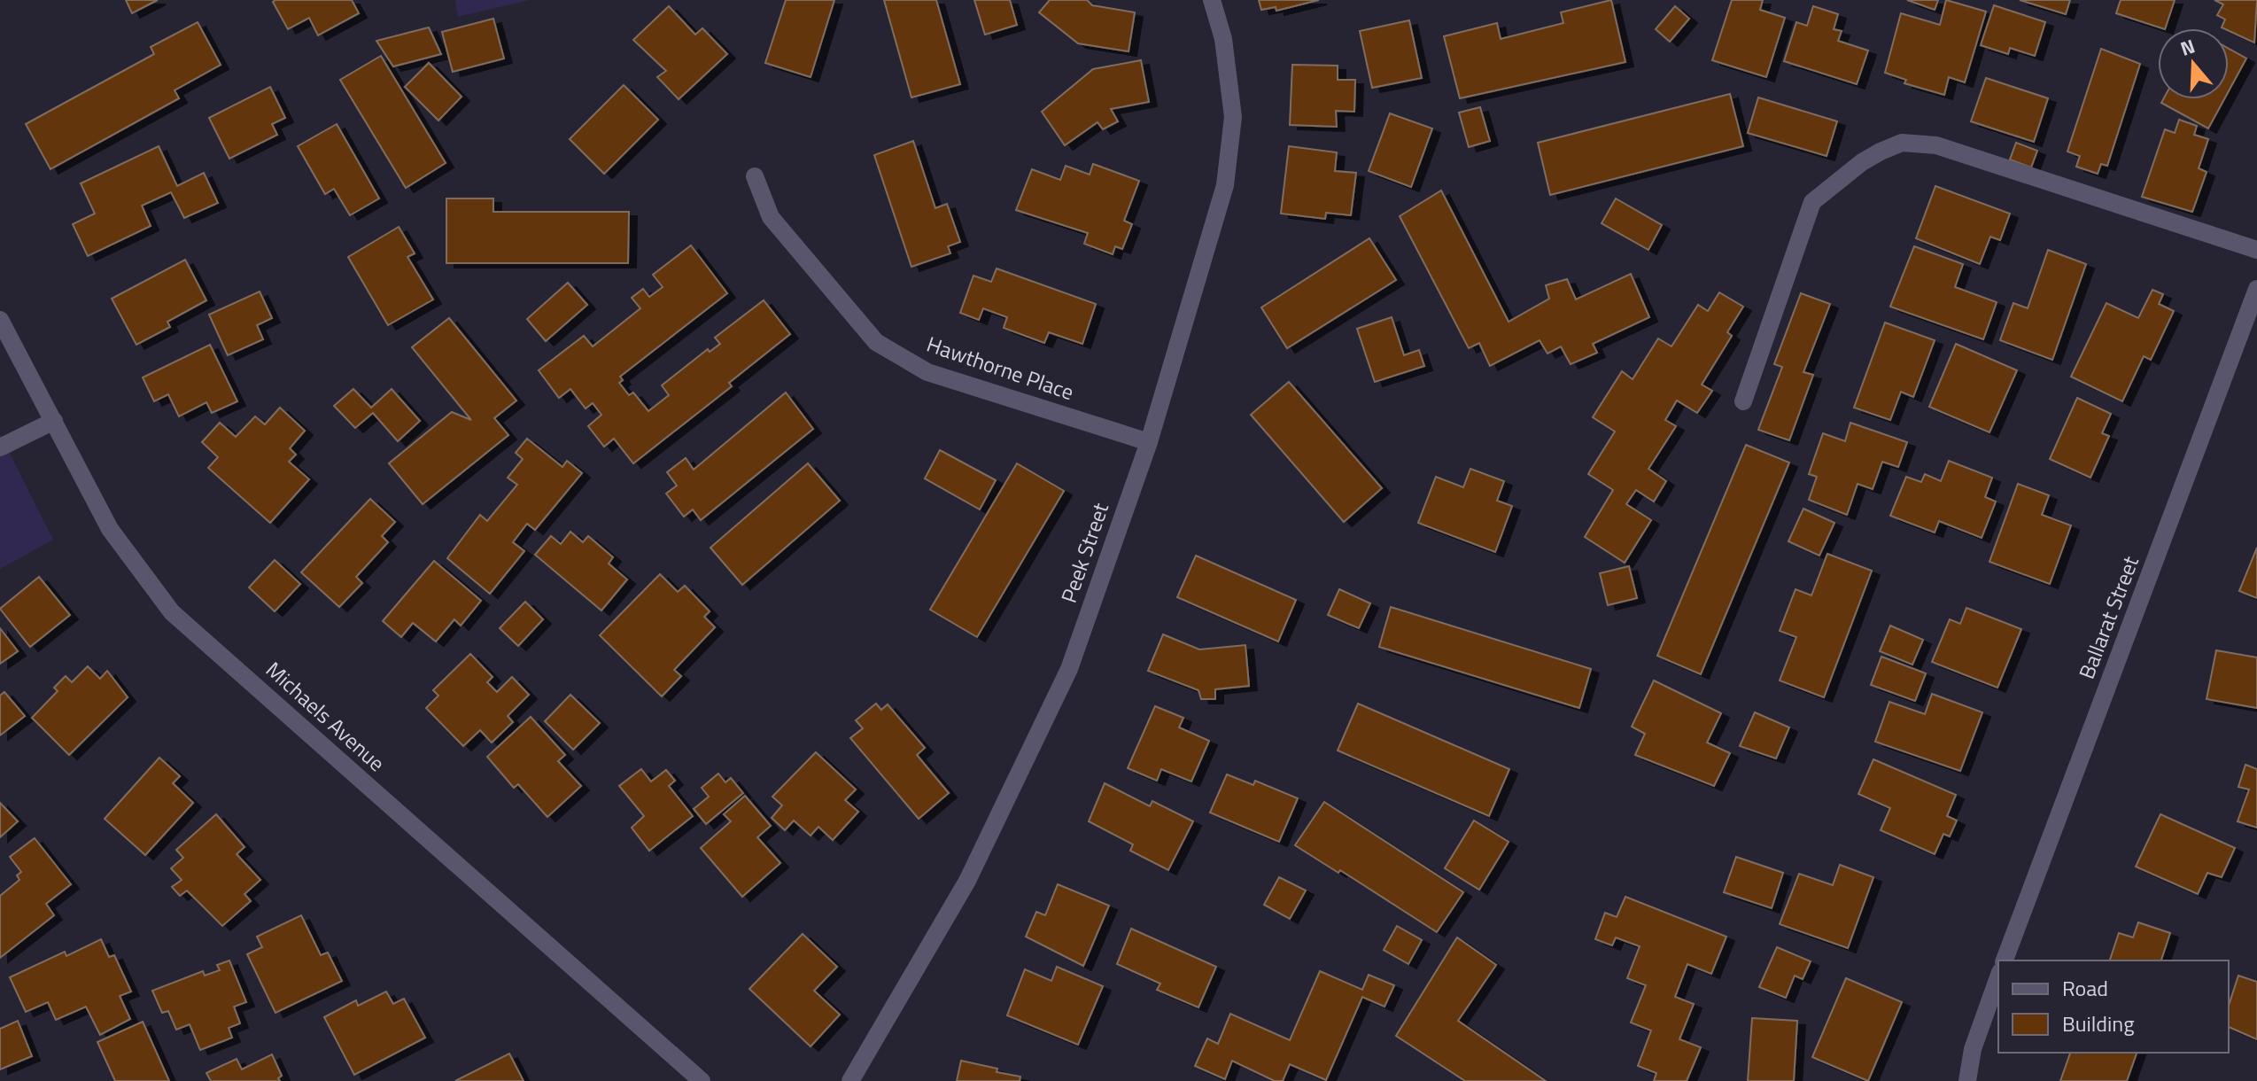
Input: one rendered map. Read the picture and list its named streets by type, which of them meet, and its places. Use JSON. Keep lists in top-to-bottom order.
{
  "streets": {
    "street": [
      "Hawthorne Place",
      "Peek Street",
      "Ballarat Street",
      "Michaels Avenue"
    ]
  },
  "crossings": [
    ["Hawthorne Place", "Peek Street"]
  ],
  "legend": ["Road", "Building"],
  "north": "top"
}
